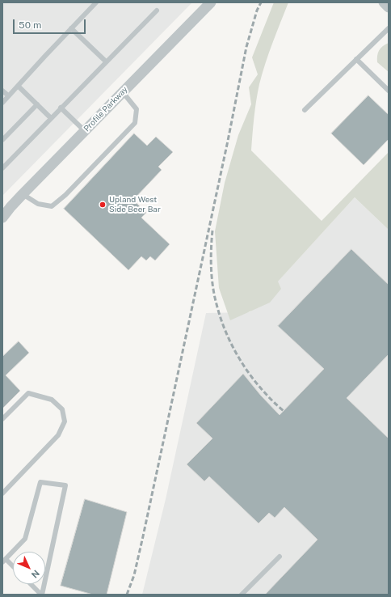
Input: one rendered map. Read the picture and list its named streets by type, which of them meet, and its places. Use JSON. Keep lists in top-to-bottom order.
{
  "streets": {
    "street": ["Profile Parkway"]
  },
  "places": ["Upland West Side Beer Bar"],
  "scale_bar": "50 m",
  "north": "bottom right"
}
